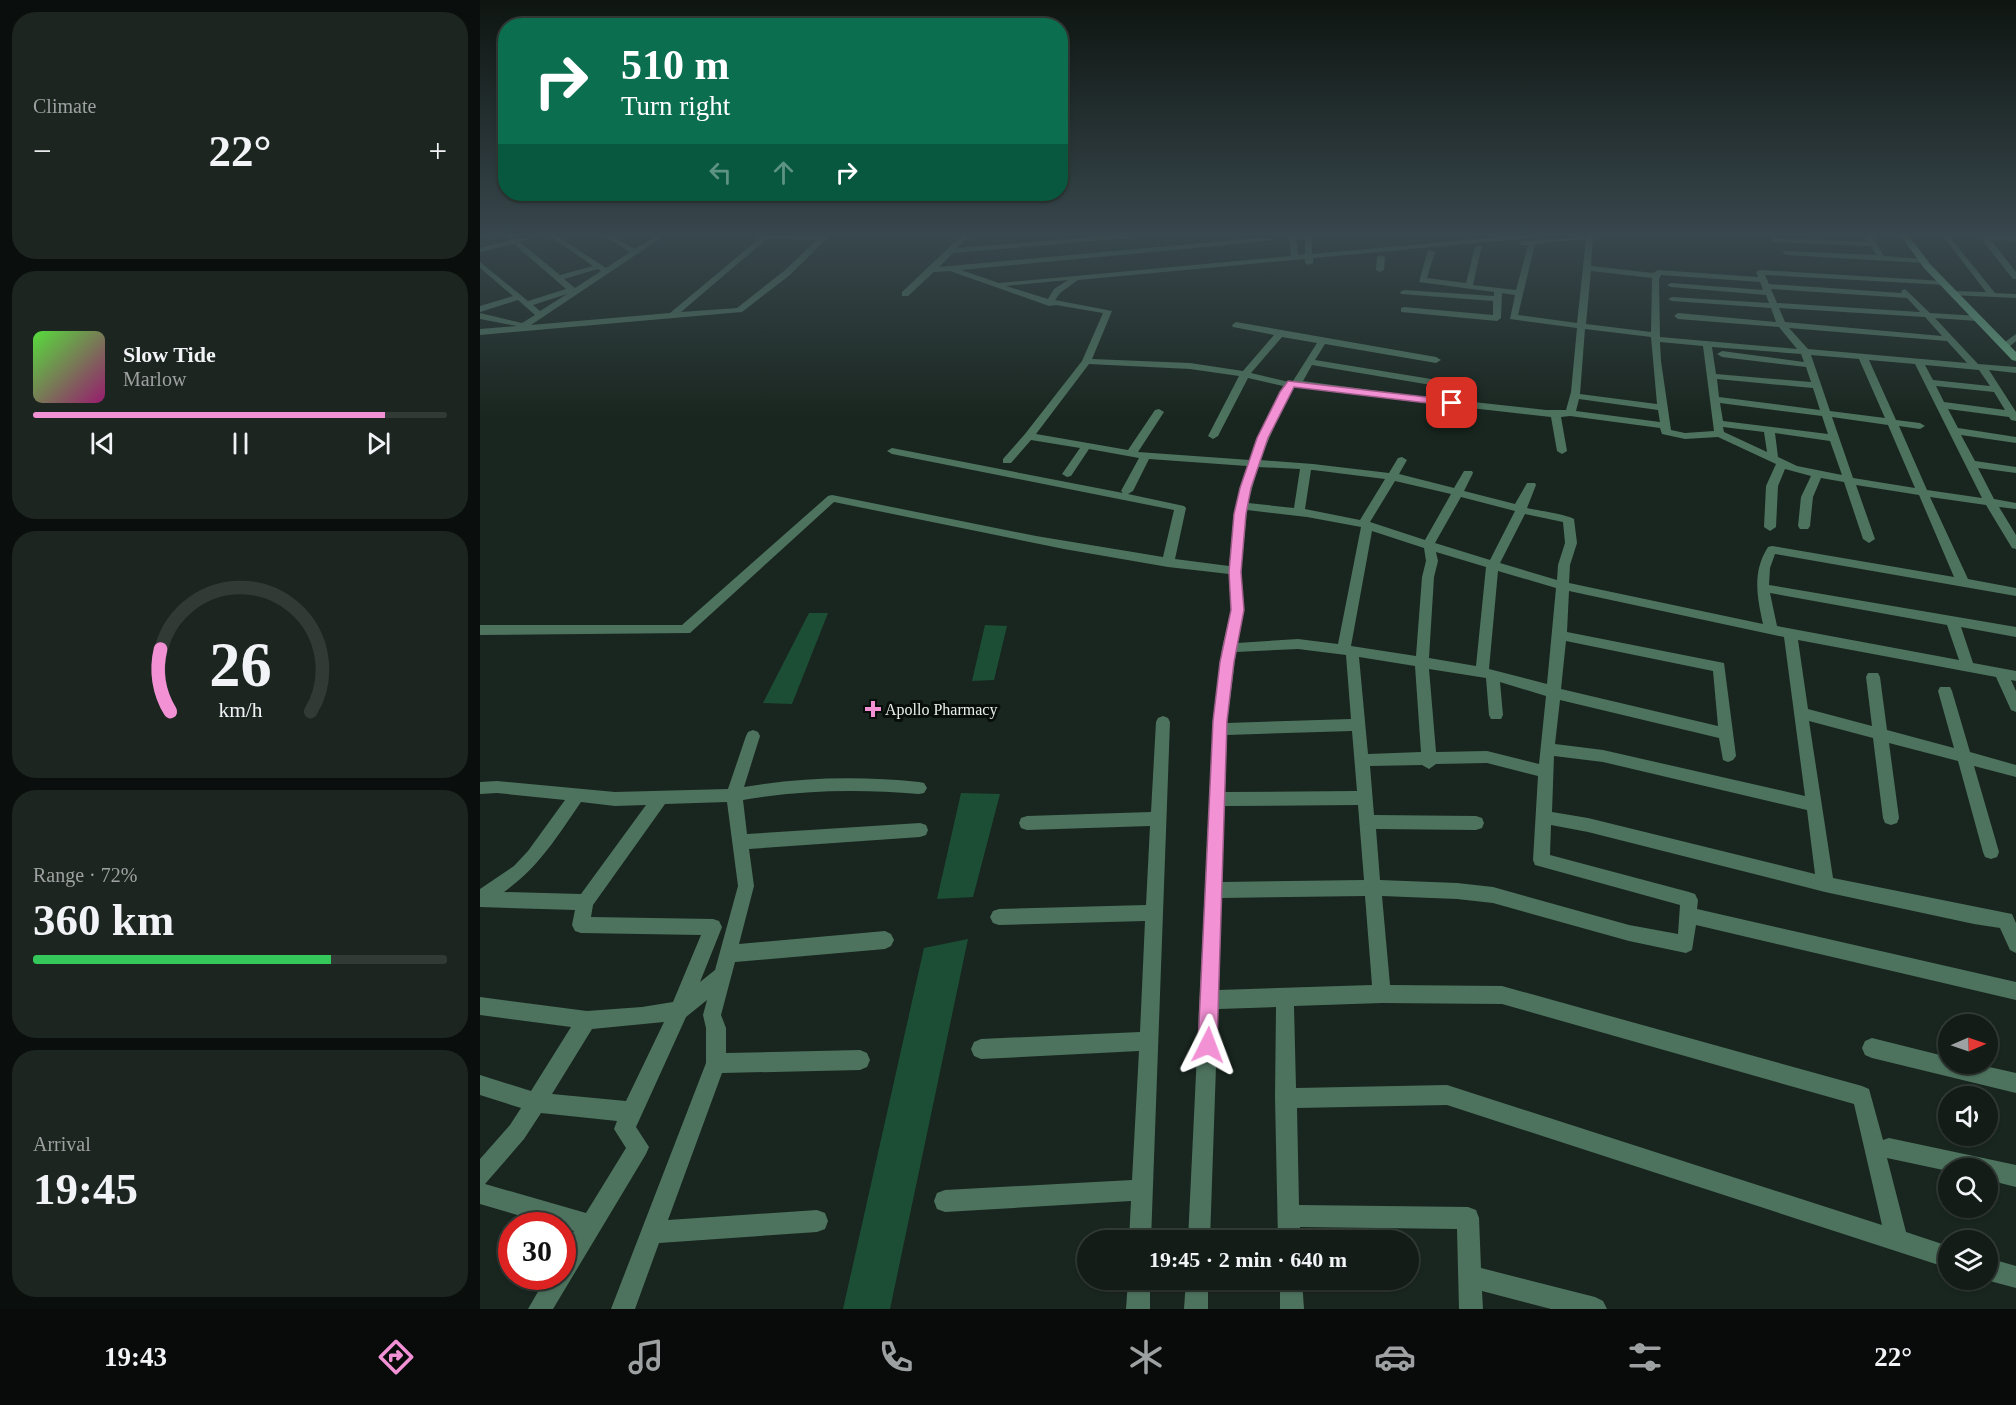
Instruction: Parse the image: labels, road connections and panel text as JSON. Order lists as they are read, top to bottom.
{
  "places": {
    "health": ["Apollo Pharmacy"]
  },
  "north": "right",
  "page": {
    "tile": [
      "Climate",
      ["Range · 72%", "360 km"],
      ["Arrival", "19:45"]
    ],
    "turn": ["510 m", "Turn right"],
    "heat": ["−", "22°", "+"],
    "song": ["Slow Tide", "Marlow"],
    "limit": "30",
    "trip": "19:45 · 2 min · 640 m",
    "tabs": ["19:43", "22°"],
    "gauge": ["26", "km/h"]
  }
}
